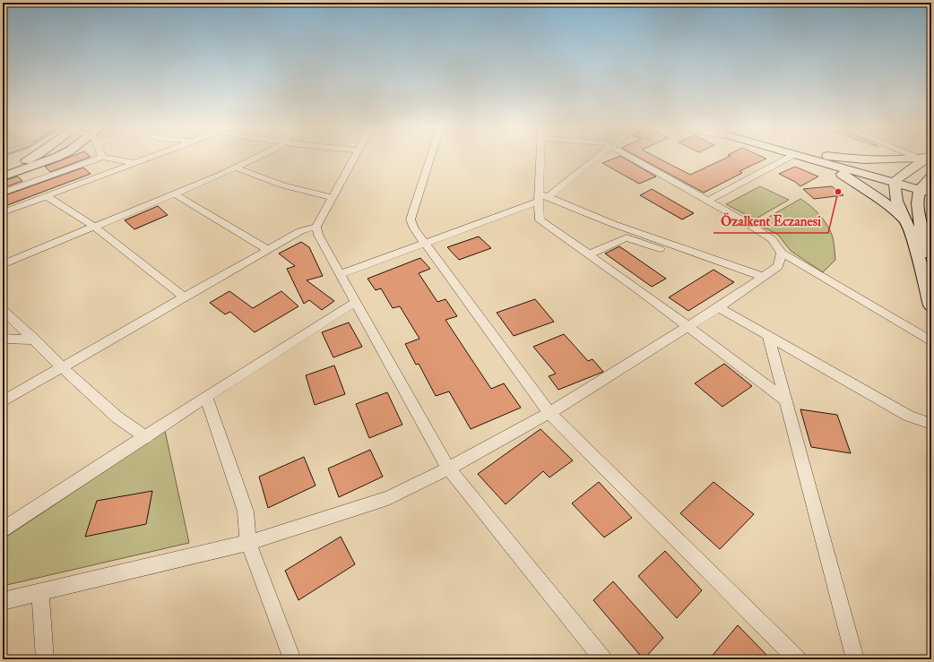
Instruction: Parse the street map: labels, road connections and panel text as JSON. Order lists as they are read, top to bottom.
{
  "places": ["Özalkent Eczanesi"]
}
